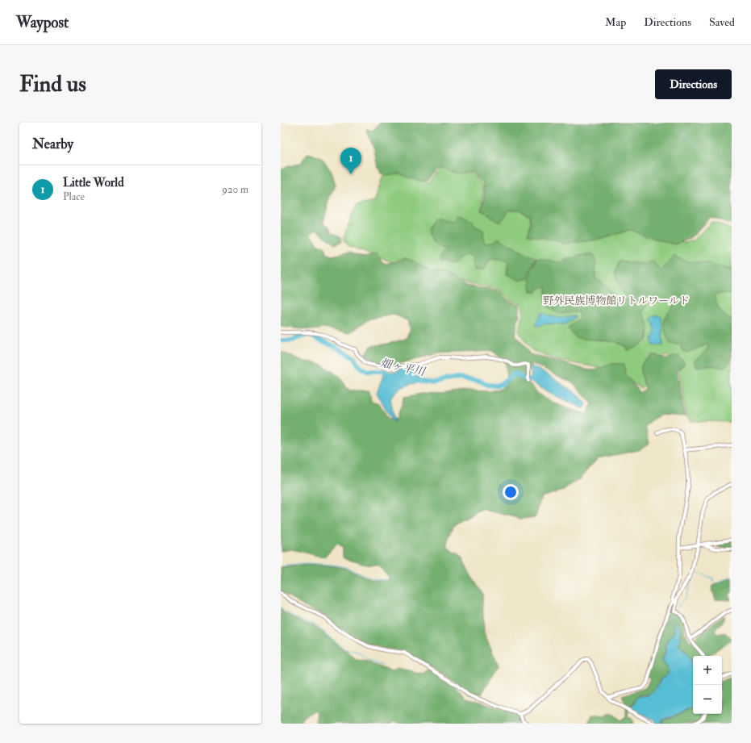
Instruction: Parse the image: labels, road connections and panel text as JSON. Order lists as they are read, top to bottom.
{
  "water": ["畑ヶ平川"],
  "parks": ["野外民族博物館リトルワールド"],
  "page": {
    "header": "Waypost",
    "nav": ["Map", "Directions", "Saved"],
    "buttons": "Directions",
    "title": "Find us",
    "heading": "Nearby",
    "pins": "1",
    "list": [
      {
        "mark": "1",
        "name": "Little World",
        "note": "Place",
        "value": "920 m"
      }
    ],
    "map_buttons": ["+", "−"]
  }
}
